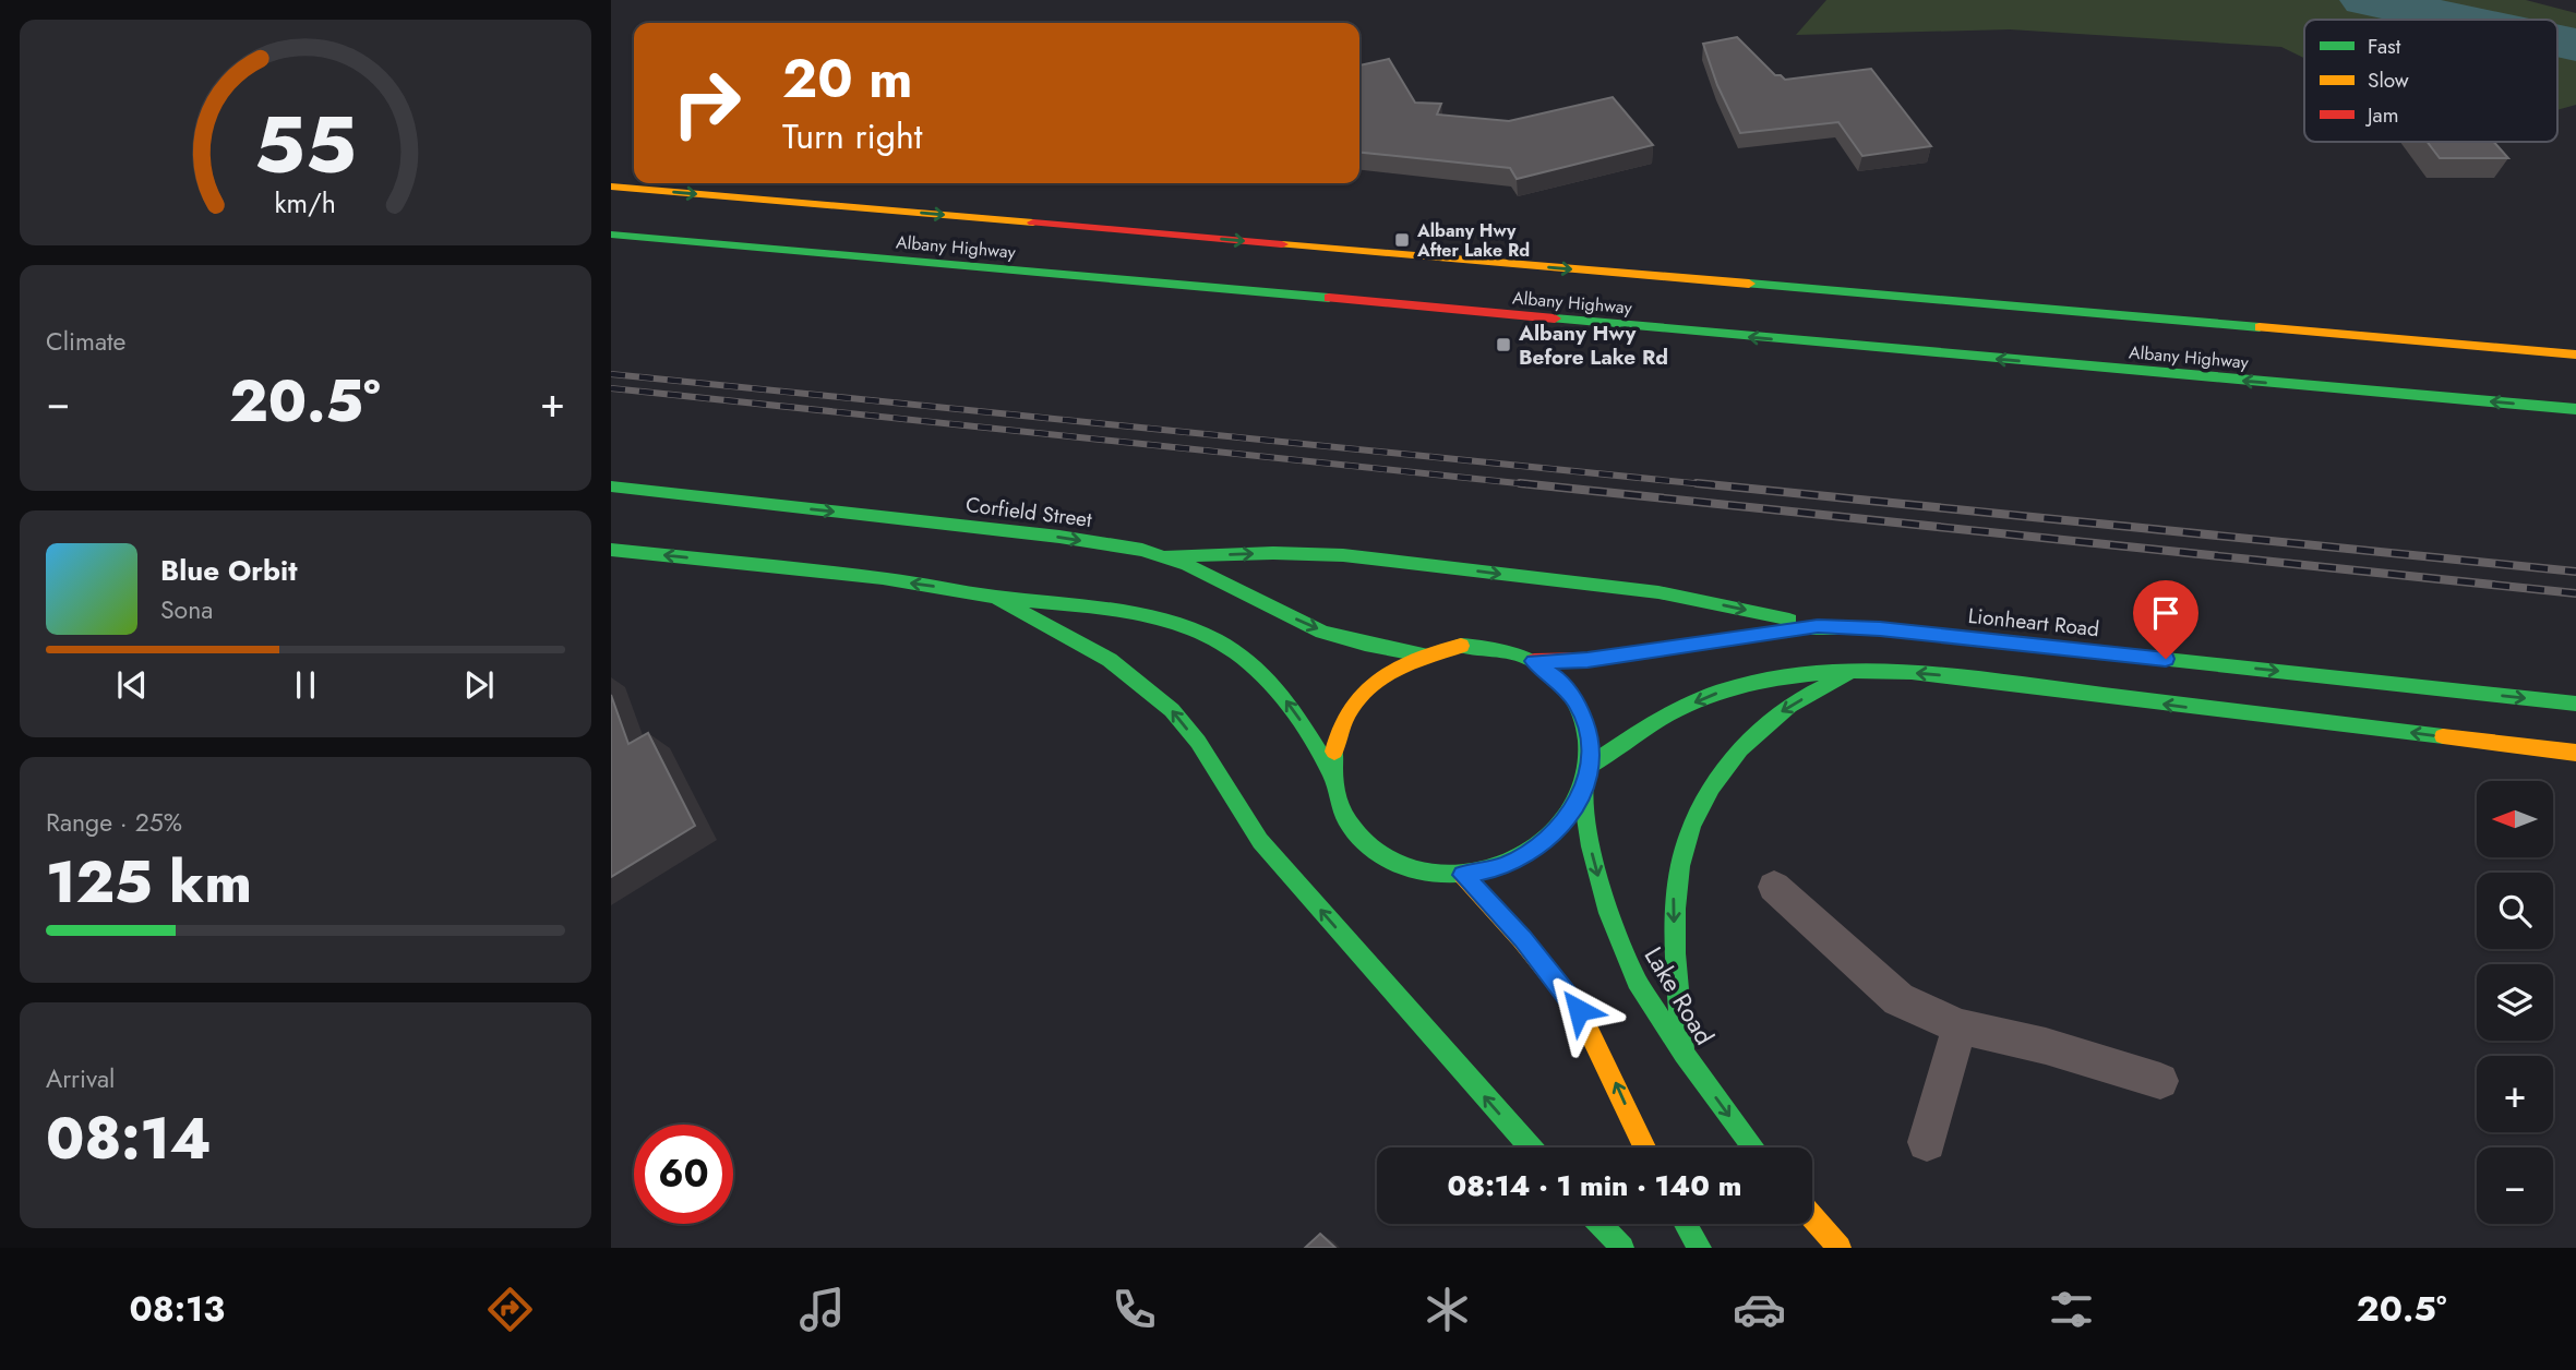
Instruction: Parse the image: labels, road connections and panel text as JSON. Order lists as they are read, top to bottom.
{
  "streets": {
    "main road": [
      "Albany Highway",
      "Corfield Street",
      "Lionheart Road",
      "Lake Road"
    ]
  },
  "crossings": [
    ["Corfield Street", "Lionheart Road"],
    ["Corfield Street", "Lake Road"],
    ["Lionheart Road", "Lake Road"]
  ],
  "places": {
    "transit": ["Albany Hwy After Lake Rd", "Albany Hwy Before Lake Rd"]
  },
  "legend": ["Fast", "Slow", "Jam"],
  "north": "left",
  "page": {
    "turn": ["20 m", "Turn right"],
    "tile": [
      "Climate",
      ["Range · 25%", "125 km"],
      ["Arrival", "08:14"]
    ],
    "heat": ["−", "20.5°", "+"],
    "song": ["Blue Orbit", "Sona"],
    "map_buttons": ["+", "−"],
    "limit": "60",
    "trip": "08:14 · 1 min · 140 m",
    "tabs": ["08:13", "20.5°"],
    "gauge": ["55", "km/h"]
  }
}
